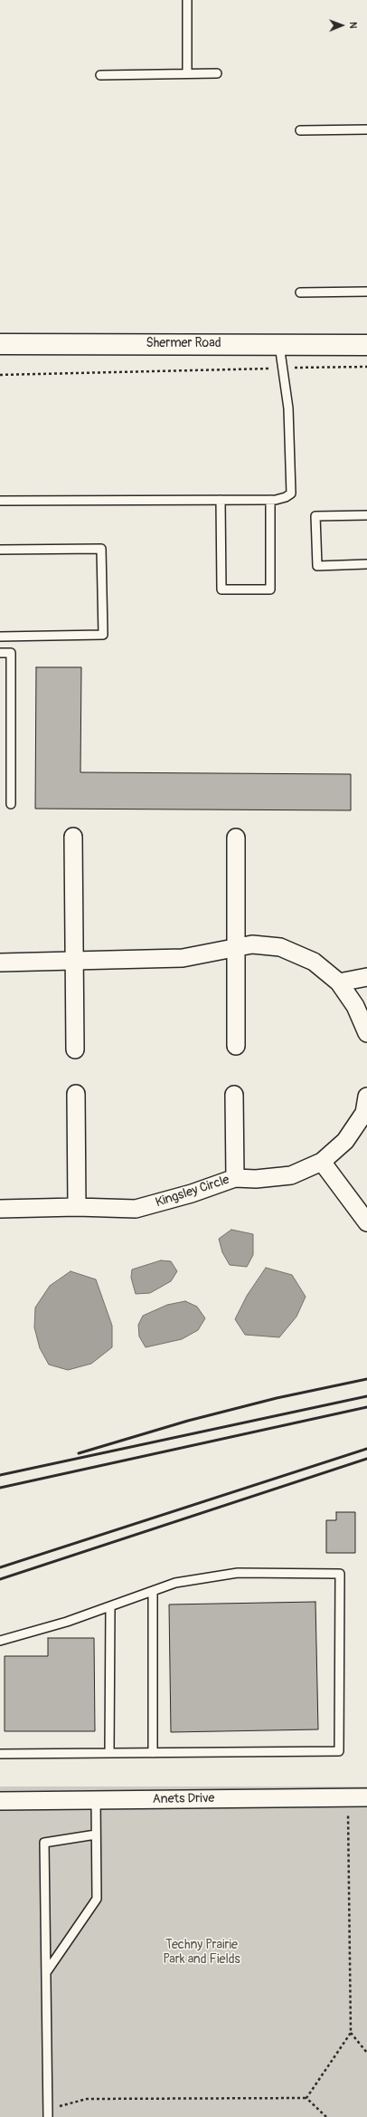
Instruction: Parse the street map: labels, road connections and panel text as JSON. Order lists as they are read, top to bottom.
{
  "streets": {
    "main road": ["Shermer Road"],
    "street": ["Kingsley Circle", "Anets Drive"]
  },
  "parks": ["Techny Prairie Park and Fields"],
  "north": "right"
}
